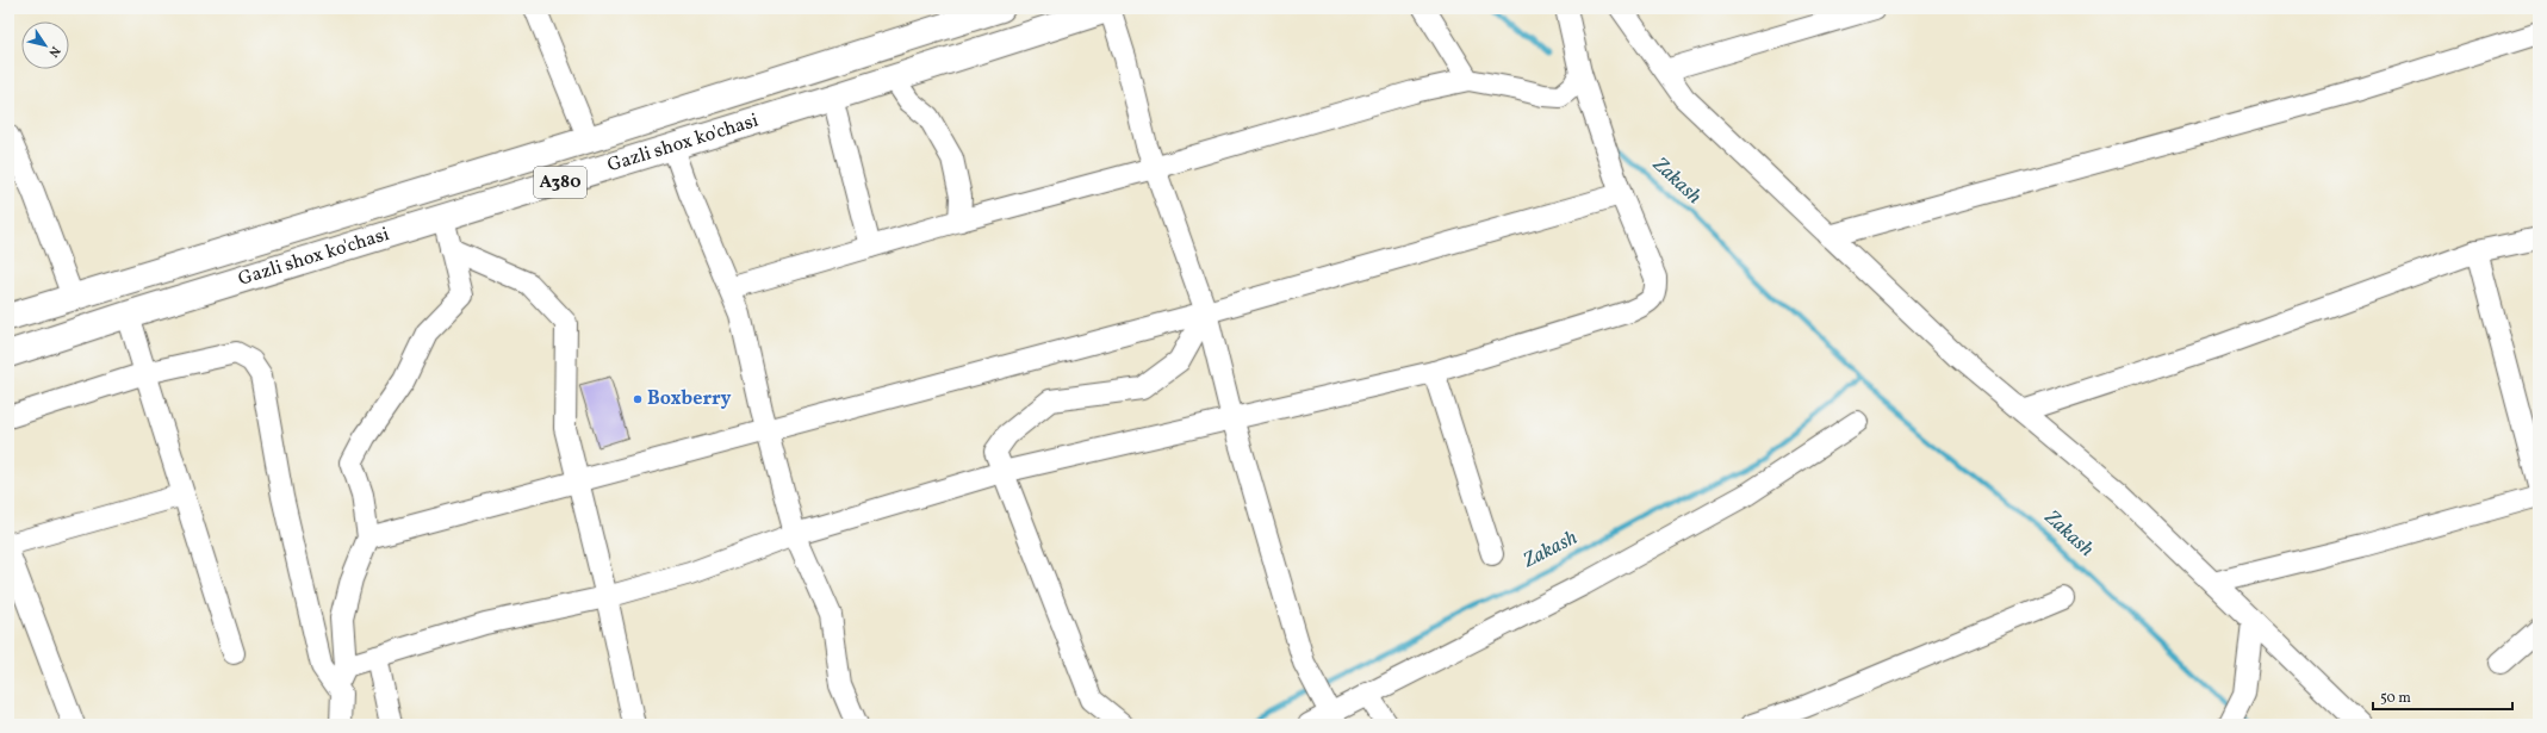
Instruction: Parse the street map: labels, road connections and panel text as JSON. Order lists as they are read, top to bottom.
{
  "streets": {
    "highway": ["Gazli shox ko'chasi", "A380"]
  },
  "water": ["Zakash"],
  "places": ["Boxberry"],
  "scale_bar": "50 m",
  "north": "bottom right"
}
